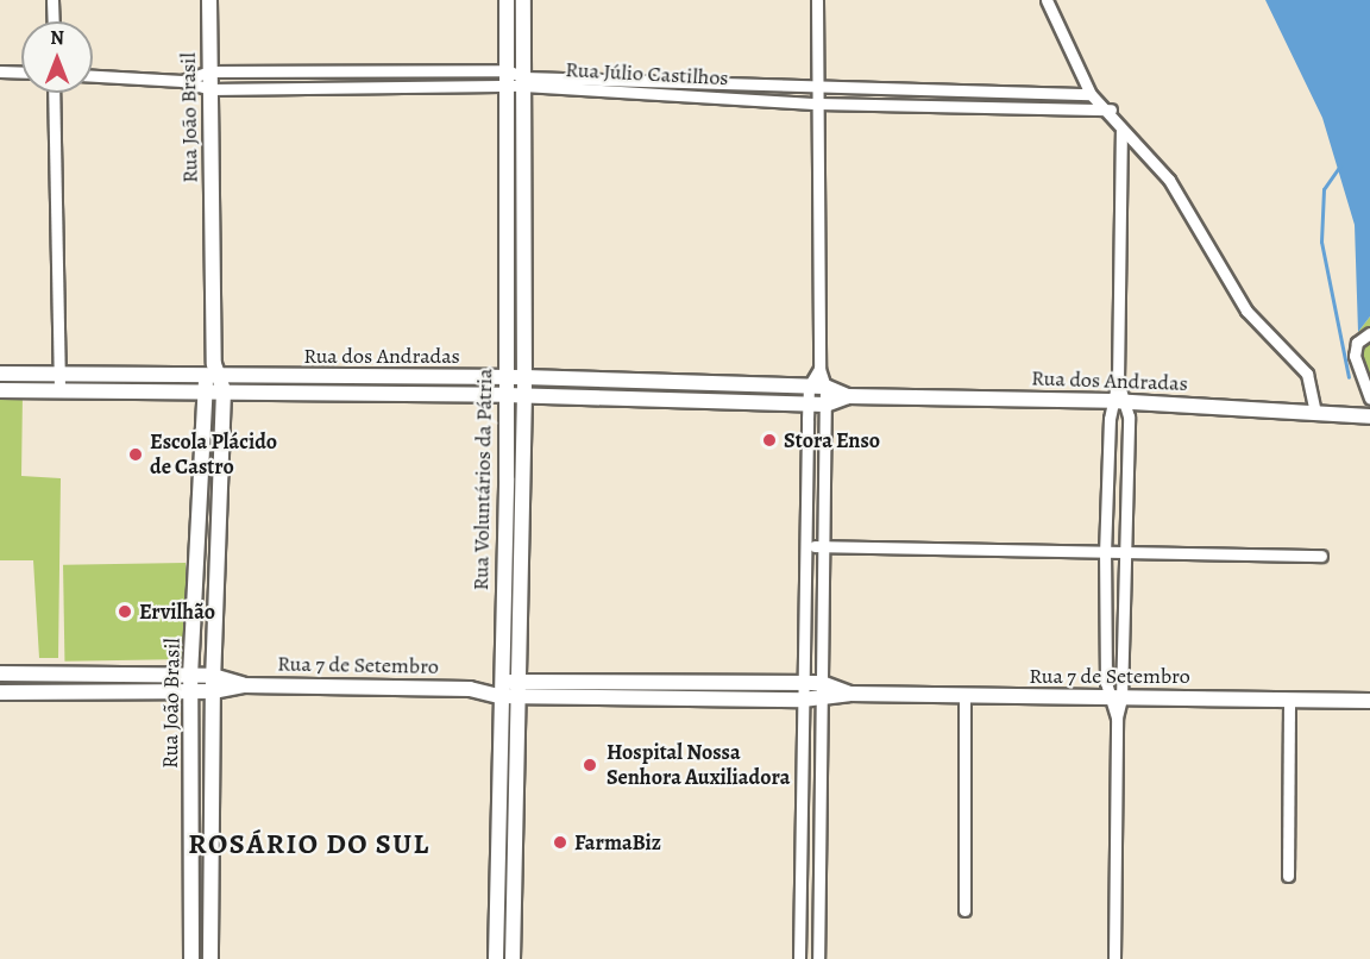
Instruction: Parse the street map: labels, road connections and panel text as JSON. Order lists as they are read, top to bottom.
{
  "streets": {
    "street": [
      "Rua Júlio Castilhos",
      "Rua João Brasil",
      "Rua dos Andradas",
      "Rua Voluntários da Pátria",
      "Rua 7 de Setembro"
    ]
  },
  "crossings": [
    ["Rua Júlio Castilhos", "Rua João Brasil"],
    ["Rua Júlio Castilhos", "Rua Voluntários da Pátria"],
    ["Rua João Brasil", "Rua dos Andradas"],
    ["Rua João Brasil", "Rua 7 de Setembro"],
    ["Rua dos Andradas", "Rua Voluntários da Pátria"],
    ["Rua Voluntários da Pátria", "Rua 7 de Setembro"]
  ],
  "districts": ["ROSÁRIO DO SUL"],
  "places": [
    "Stora Enso",
    "Escola Plácido de Castro",
    "Ervilhão",
    "Hospital Nossa Senhora Auxiliadora",
    "FarmaBiz"
  ],
  "north": "top"
}
